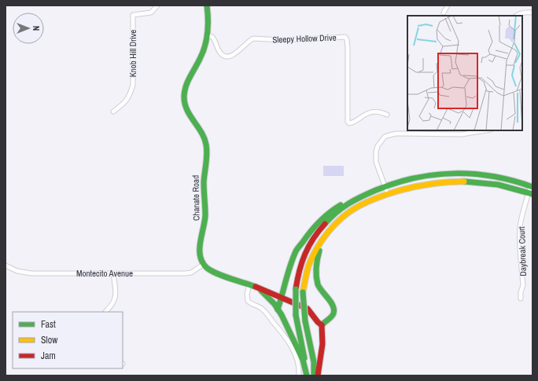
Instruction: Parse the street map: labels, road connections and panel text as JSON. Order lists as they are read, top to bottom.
{
  "streets": {
    "main road": ["Chanate Road"],
    "street": [
      "Sleepy Hollow Drive",
      "Knob Hill Drive",
      "Daybreak Court",
      "Montecito Avenue"
    ]
  },
  "crossings": [
    ["Sleepy Hollow Drive", "Chanate Road"],
    ["Chanate Road", "Montecito Avenue"]
  ],
  "legend": ["Fast", "Slow", "Jam"],
  "north": "right"
}
